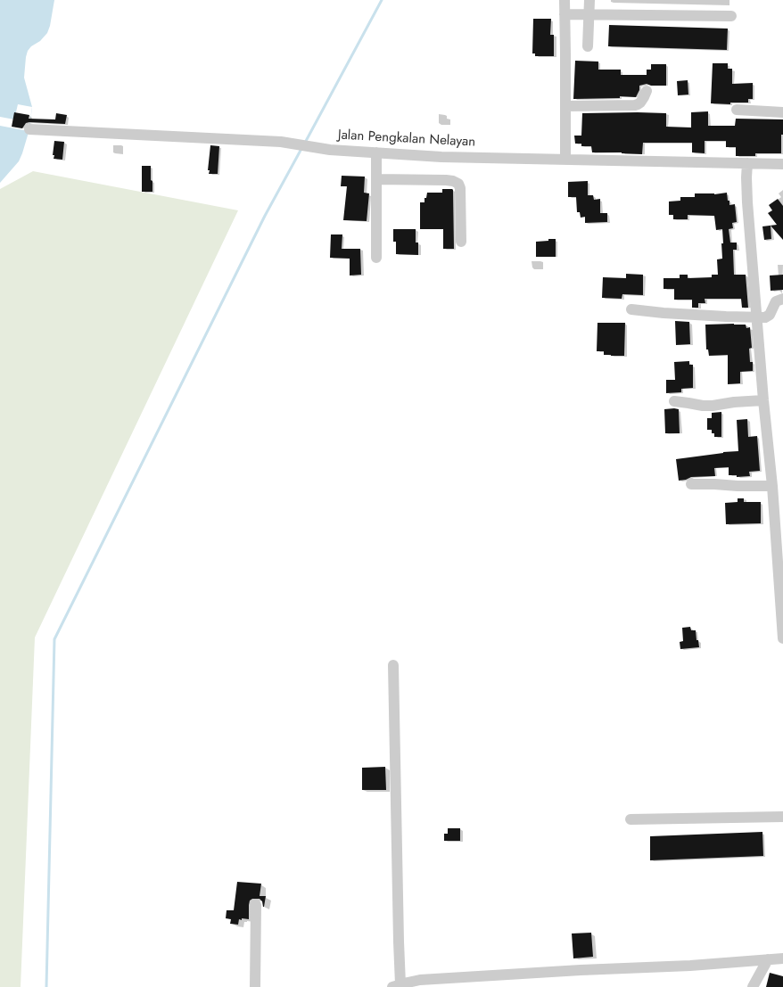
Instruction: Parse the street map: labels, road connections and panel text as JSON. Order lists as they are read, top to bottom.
{
  "streets": {
    "street": ["Jalan Pengkalan Nelayan"]
  }
}
